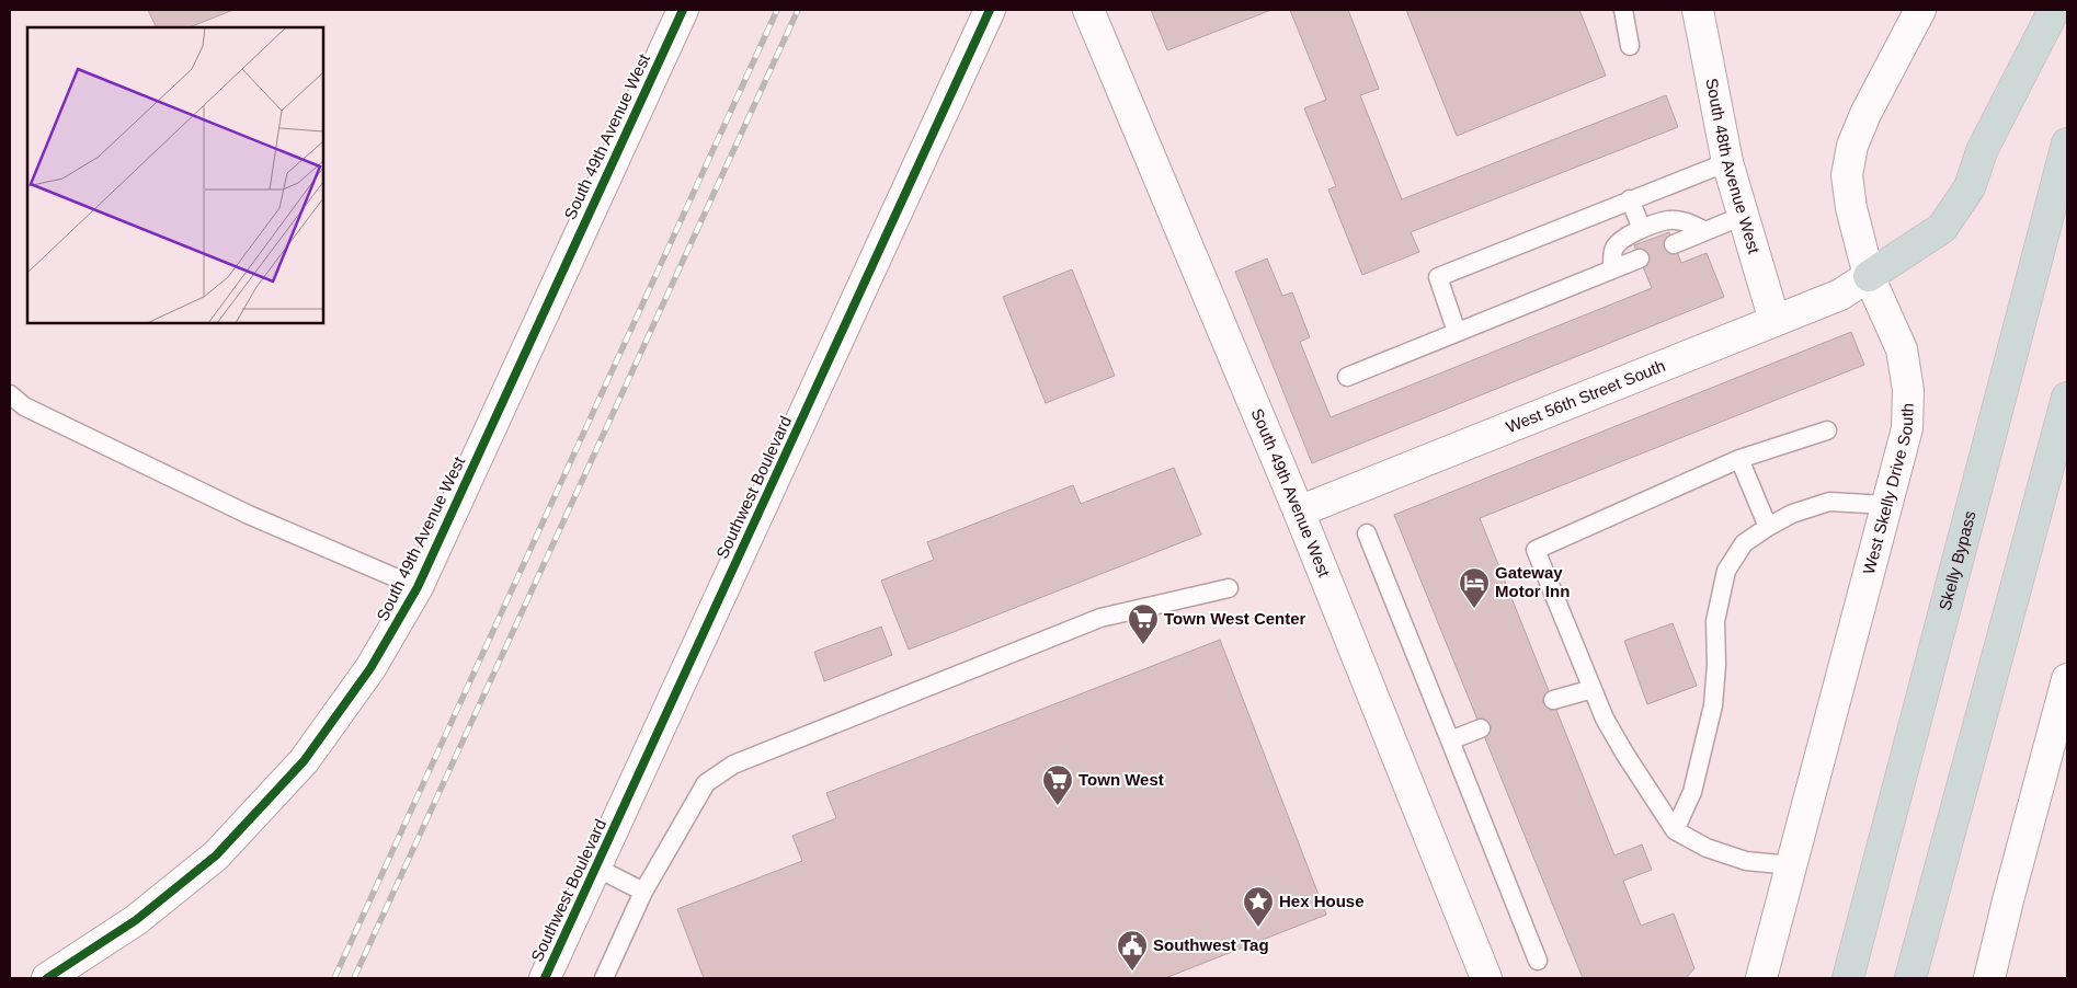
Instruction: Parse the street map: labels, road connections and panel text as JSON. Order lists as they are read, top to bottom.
{
  "streets": {
    "highway": ["Skelly Bypass"],
    "street": [
      "South 49th Avenue West",
      "South 48th Avenue West",
      "West 56th Street South",
      "Southwest Boulevard",
      "West Skelly Drive South"
    ]
  },
  "crossings": [
    ["South 49th Avenue West", "West 56th Street South"],
    ["South 48th Avenue West", "West 56th Street South"],
    ["West 56th Street South", "West Skelly Drive South"]
  ],
  "places": {
    "hotel": ["Gateway Motor Inn"],
    "supermarket": ["Town West Center", "Town West"],
    "place": ["Hex House"],
    "public building": ["Southwest Tag"]
  }
}
